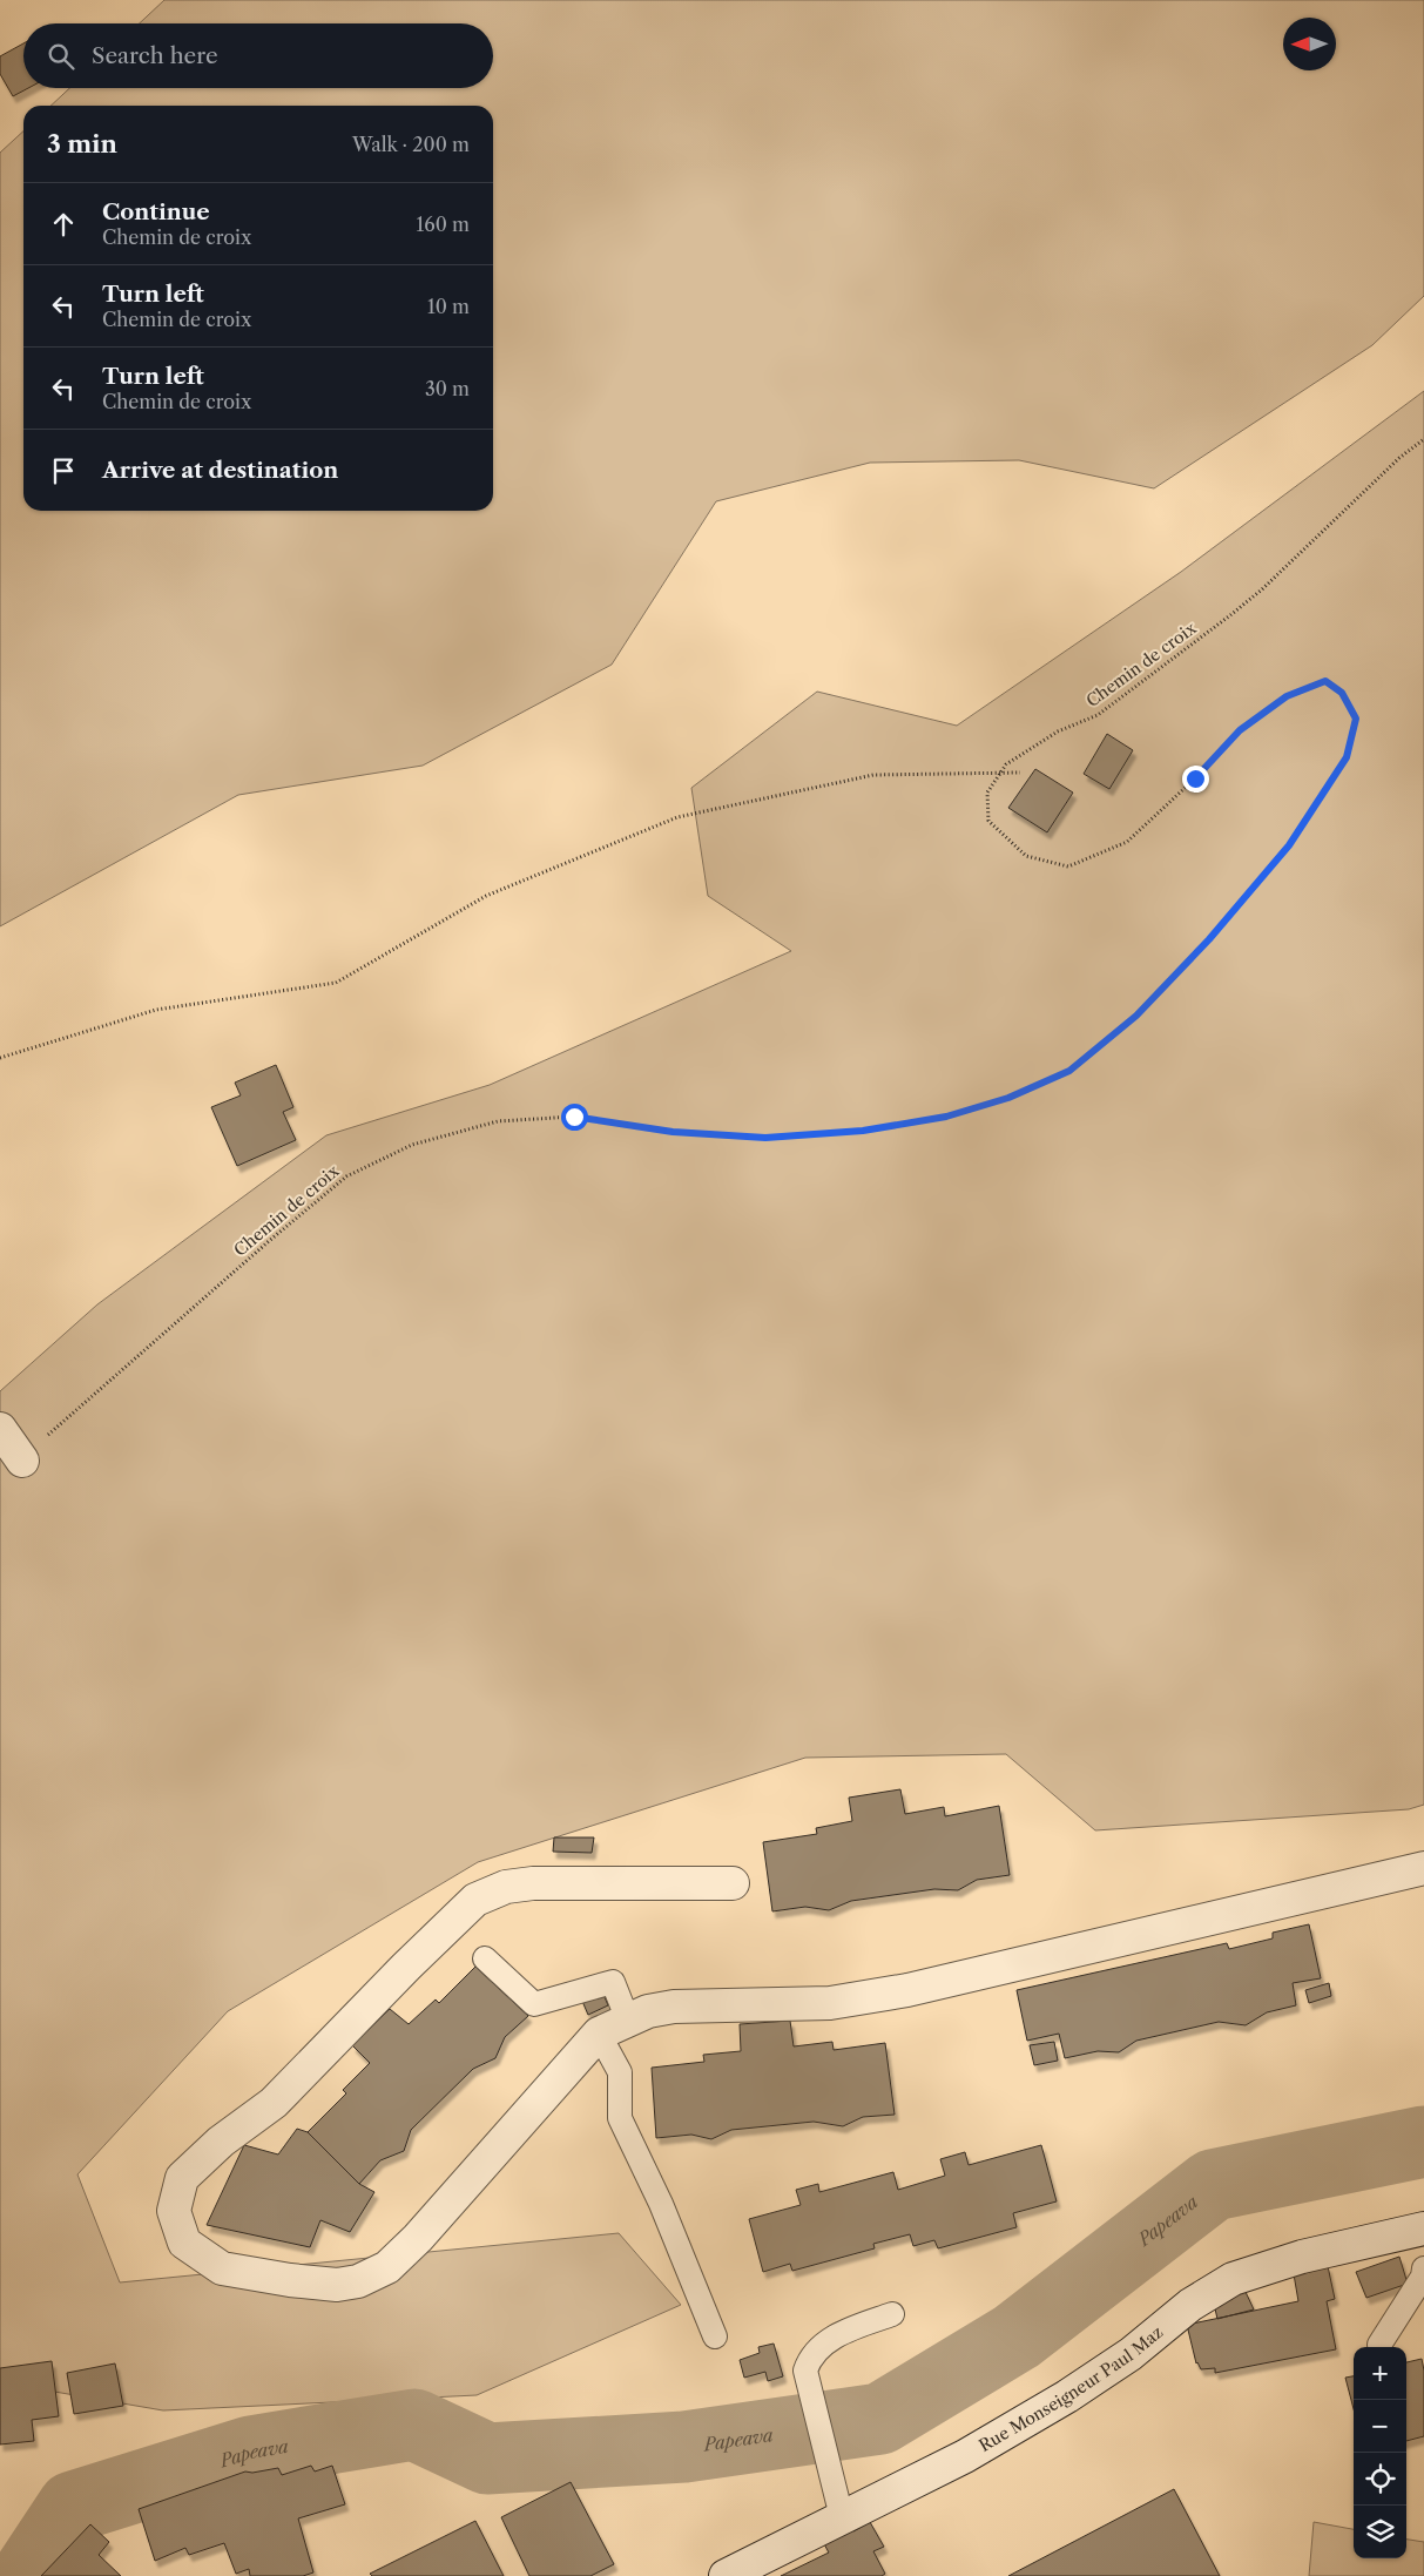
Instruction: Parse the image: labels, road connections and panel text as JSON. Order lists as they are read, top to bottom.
{
  "streets": {
    "street": ["Rue Monseigneur Paul Maz"],
    "path": ["Chemin de croix"]
  },
  "water": ["Papeava"],
  "north": "left",
  "page": {
    "search": "Search here",
    "heading": ["3 min", "Walk · 200 m"],
    "list": [
      ["Continue", "Chemin de croix", "160 m"],
      ["Turn left", "Chemin de croix", "10 m"],
      ["Turn left", "Chemin de croix", "30 m"],
      "Arrive at destination"
    ],
    "map_buttons": ["+", "−"]
  }
}
